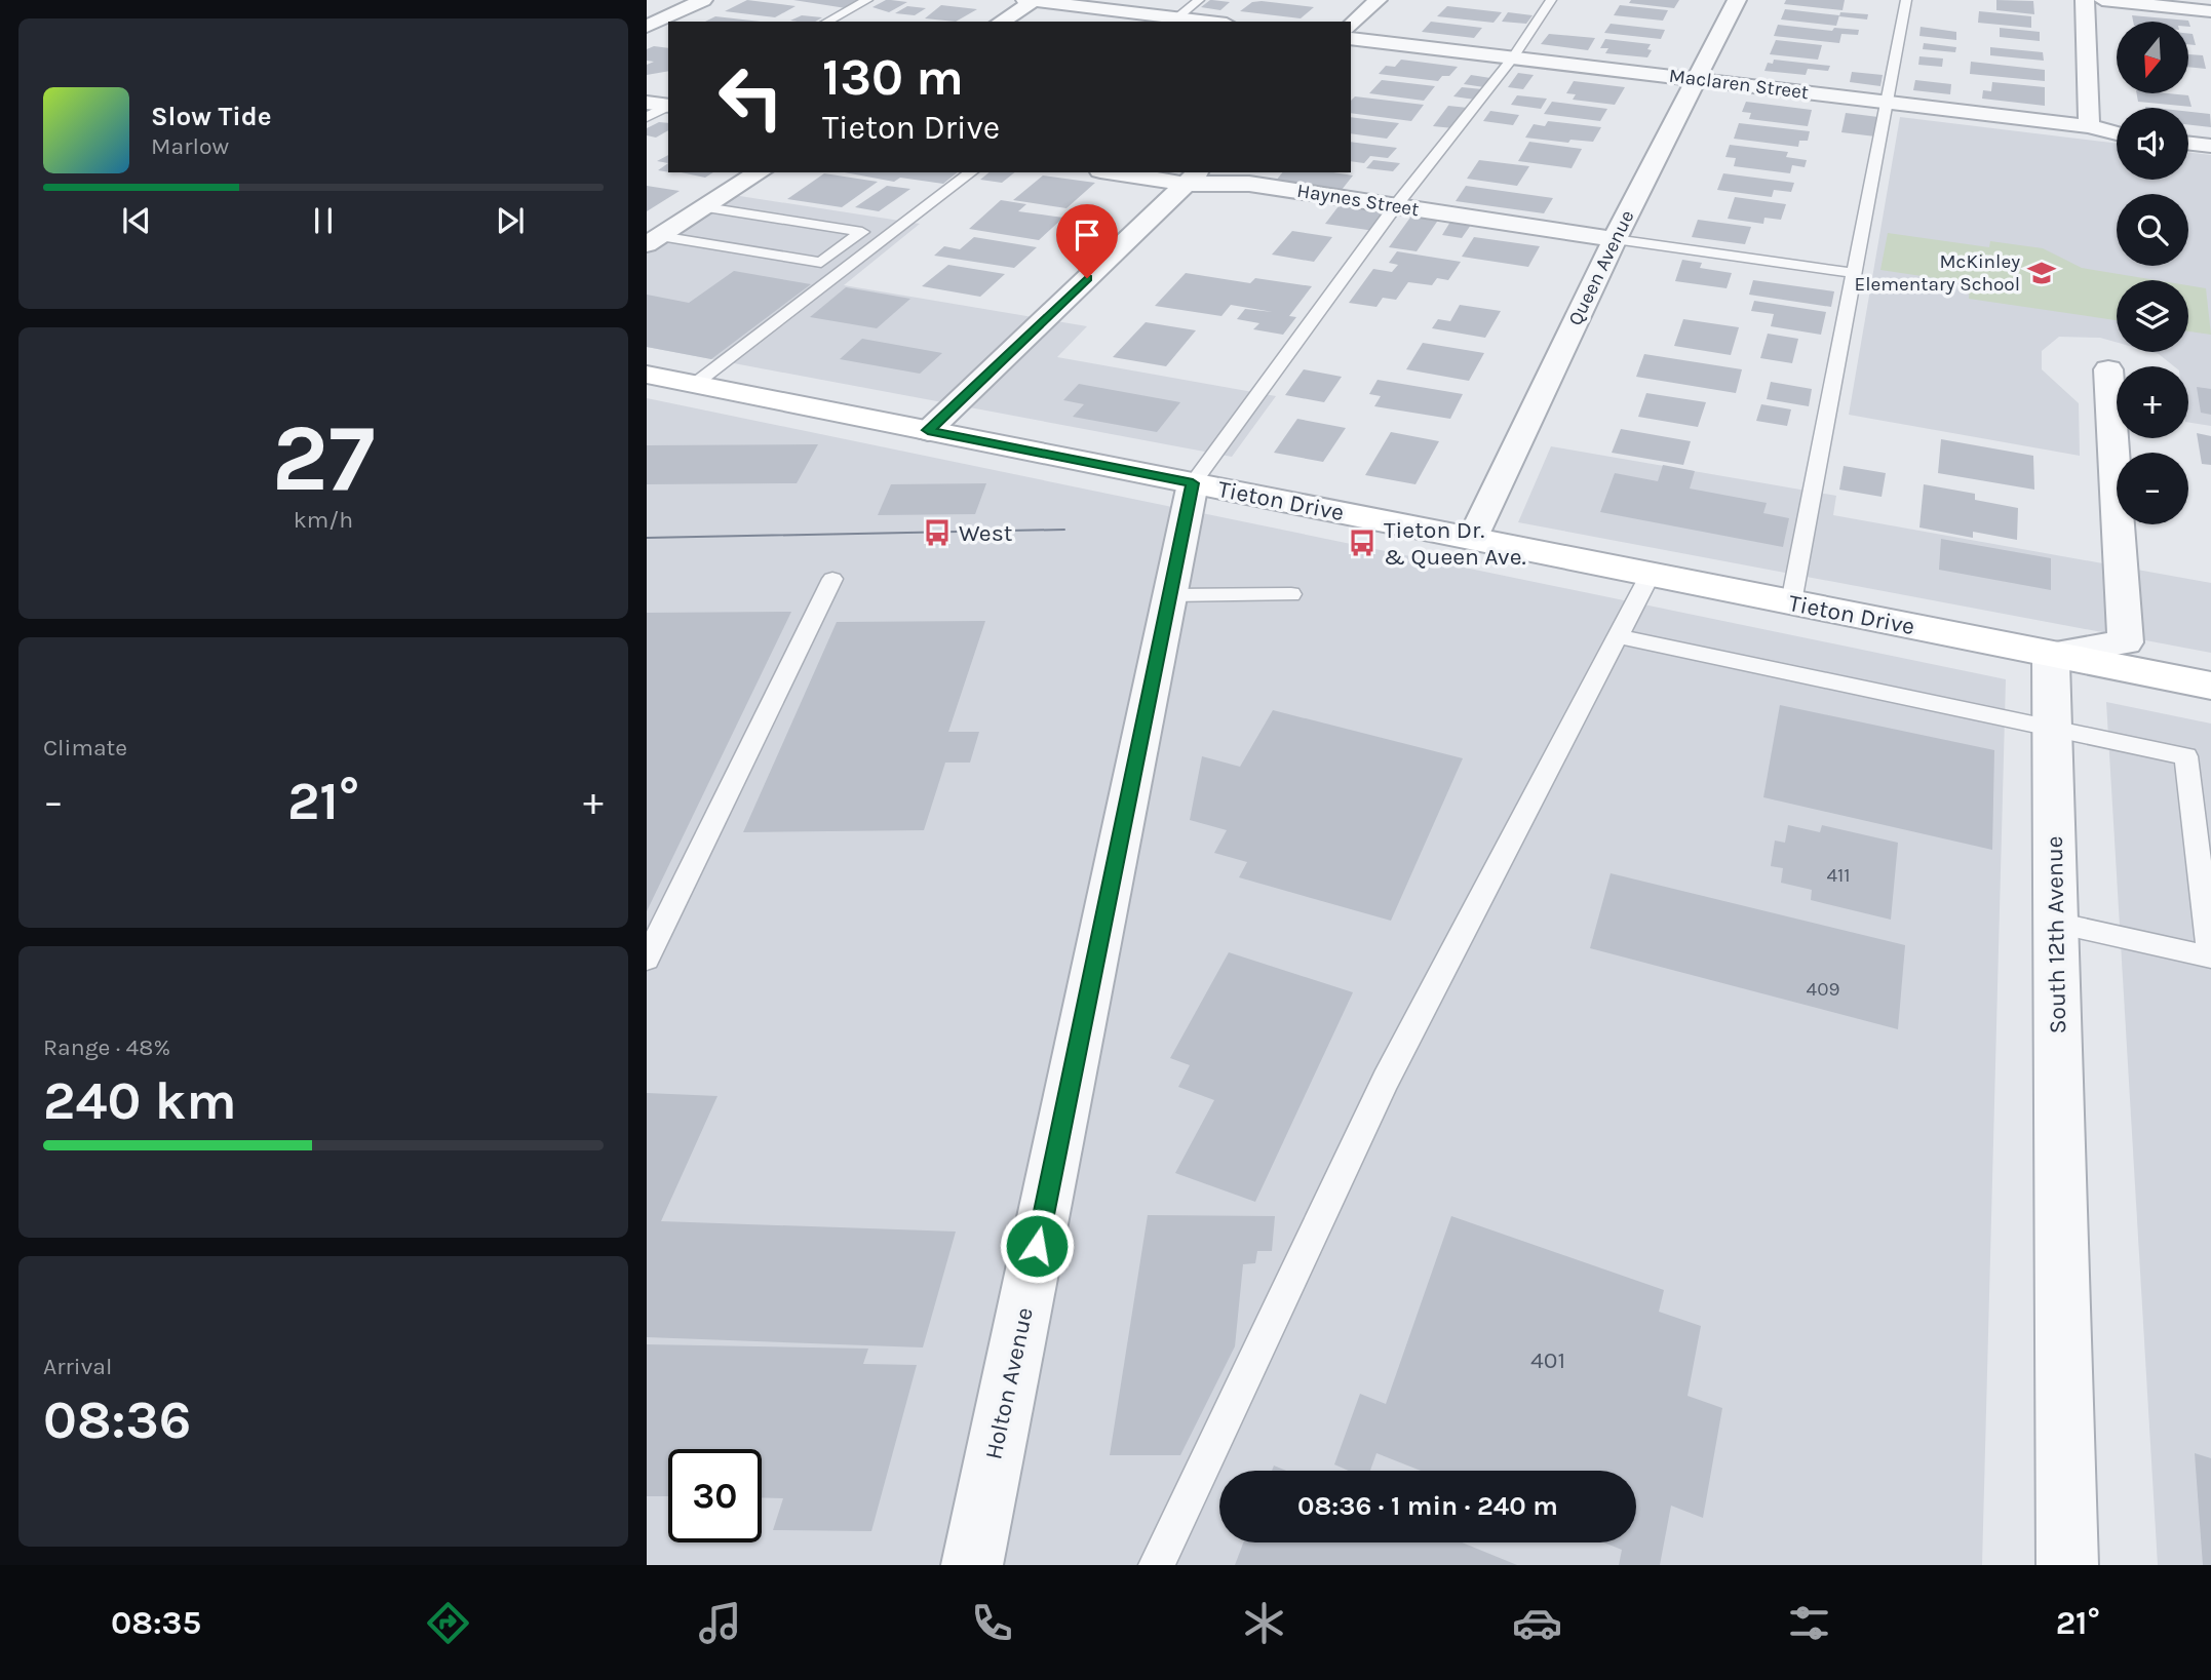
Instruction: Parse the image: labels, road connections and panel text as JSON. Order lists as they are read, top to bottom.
{
  "streets": {
    "main road": ["Tieton Drive"],
    "street": [
      "Maclaren Street",
      "Haynes Street",
      "Queen Avenue",
      "South 12th Avenue",
      "Holton Avenue"
    ]
  },
  "crossings": [
    ["Maclaren Street", "Queen Avenue"],
    ["Haynes Street", "Queen Avenue"],
    ["Queen Avenue", "Tieton Drive"],
    ["Tieton Drive", "South 12th Avenue"],
    ["Tieton Drive", "Holton Avenue"]
  ],
  "places": {
    "school or university": ["McKinley Elementary School"],
    "bus stop": ["West", "Tieton Dr. & Queen Ave."]
  },
  "house_numbers": ["411", "409", "401"],
  "north": "bottom",
  "page": {
    "map_buttons": ["+", "−"],
    "turn": ["130 m", "Tieton Drive"],
    "song": ["Slow Tide", "Marlow"],
    "tile": [
      ["27", "km/h"],
      "Climate",
      ["Range · 48%", "240 km"],
      ["Arrival", "08:36"]
    ],
    "heat": ["−", "21°", "+"],
    "limit": "30",
    "trip": "08:36 · 1 min · 240 m",
    "tabs": ["08:35", "21°"]
  }
}
